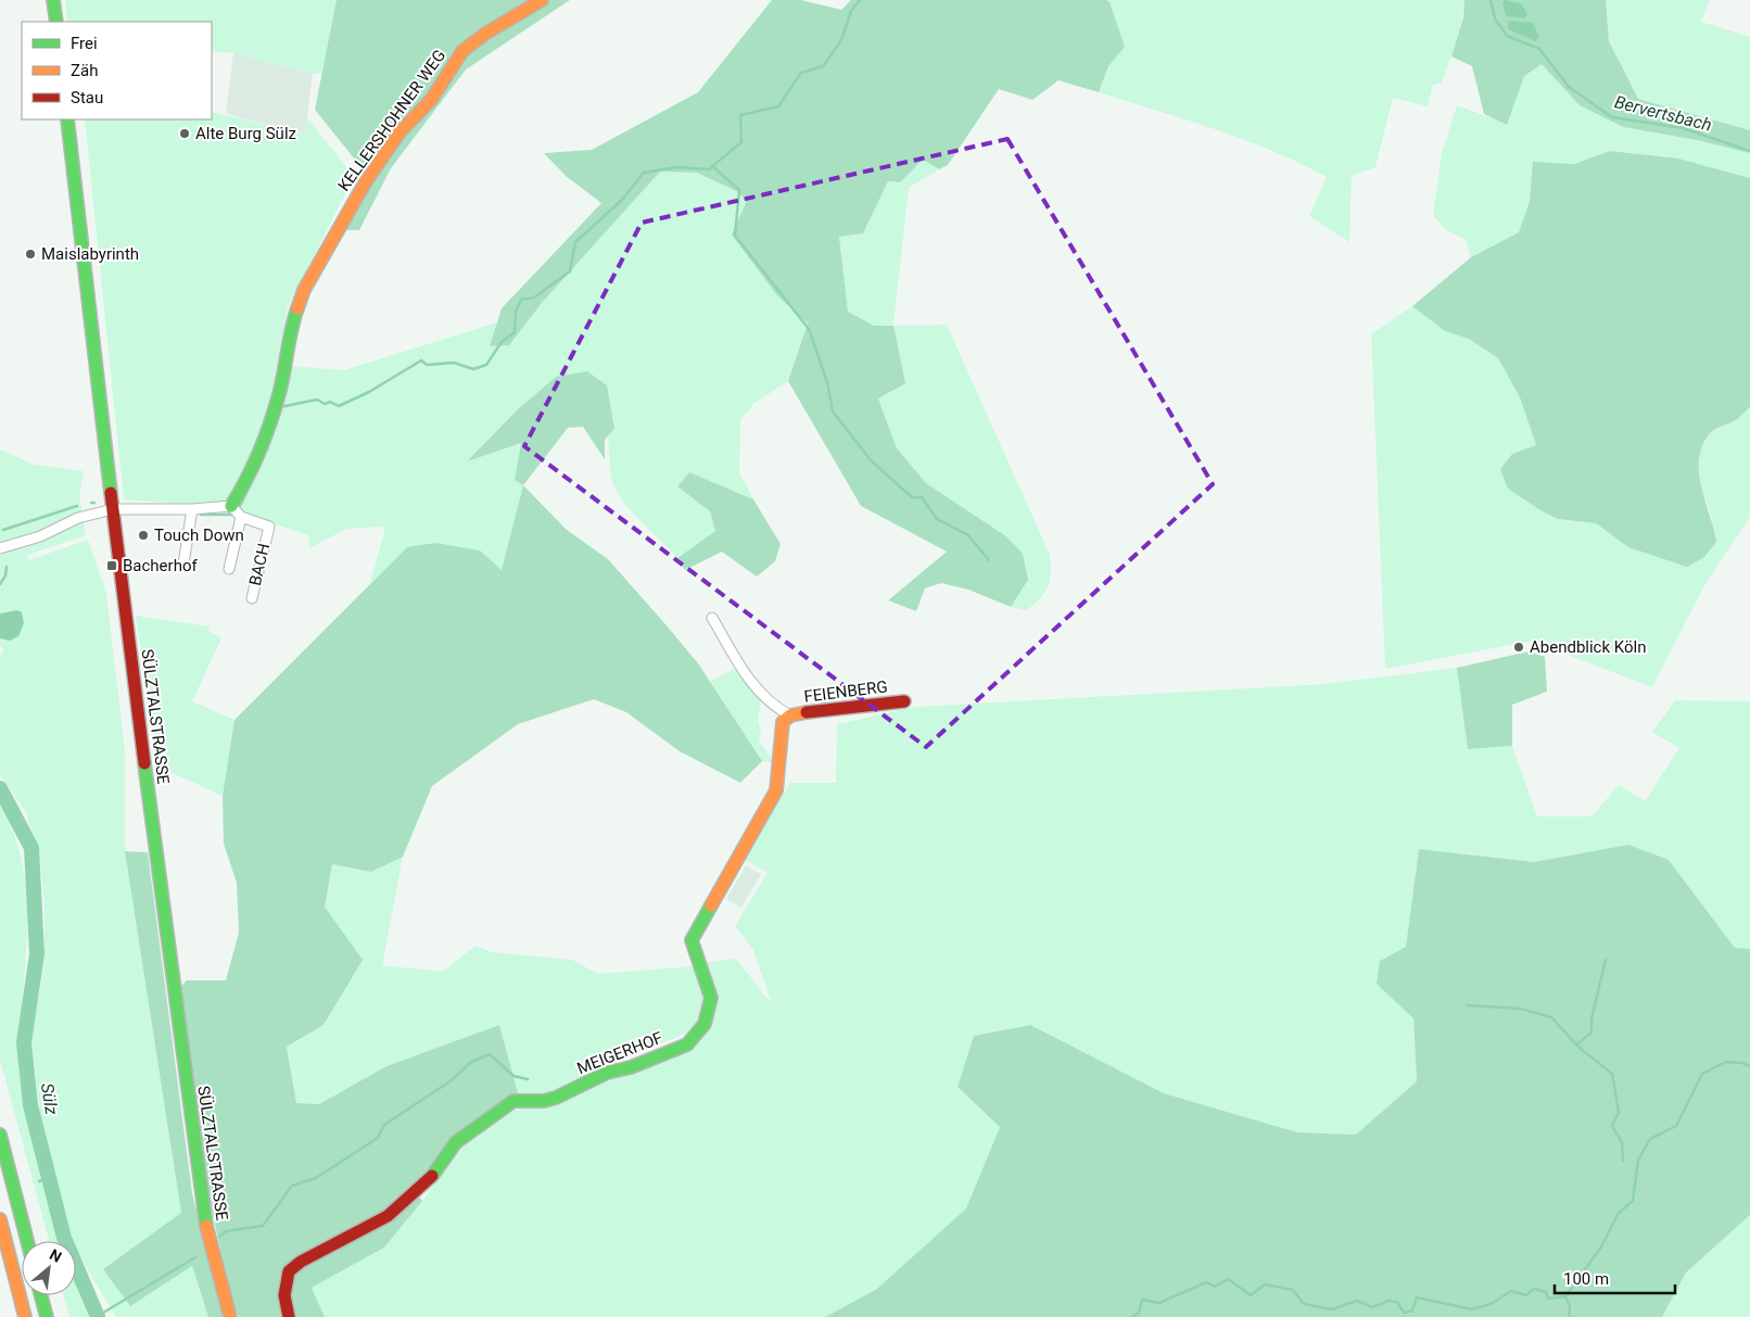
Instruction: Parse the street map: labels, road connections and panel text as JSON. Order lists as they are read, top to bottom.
{
  "streets": {
    "main road": [
      "KELLERSHOHNER WEG",
      "FEIENBERG",
      "SÜLZTALSTRASSE",
      "MEIGERHOF"
    ],
    "street": ["BACH"]
  },
  "crossings": [
    ["KELLERSHOHNER WEG", "BACH"],
    ["FEIENBERG", "MEIGERHOF"]
  ],
  "water": ["Bervertsbach", "Sülz"],
  "places": {
    "other": [
      "Alte Burg Sülz",
      "Maislabyrinth",
      "Touch Down",
      "Abendblick Köln"
    ],
    "transit": ["Bacherhof"]
  },
  "legend": ["Frei", "Zäh", "Stau"],
  "scale_bar": "100 m",
  "north": "top right"
}
